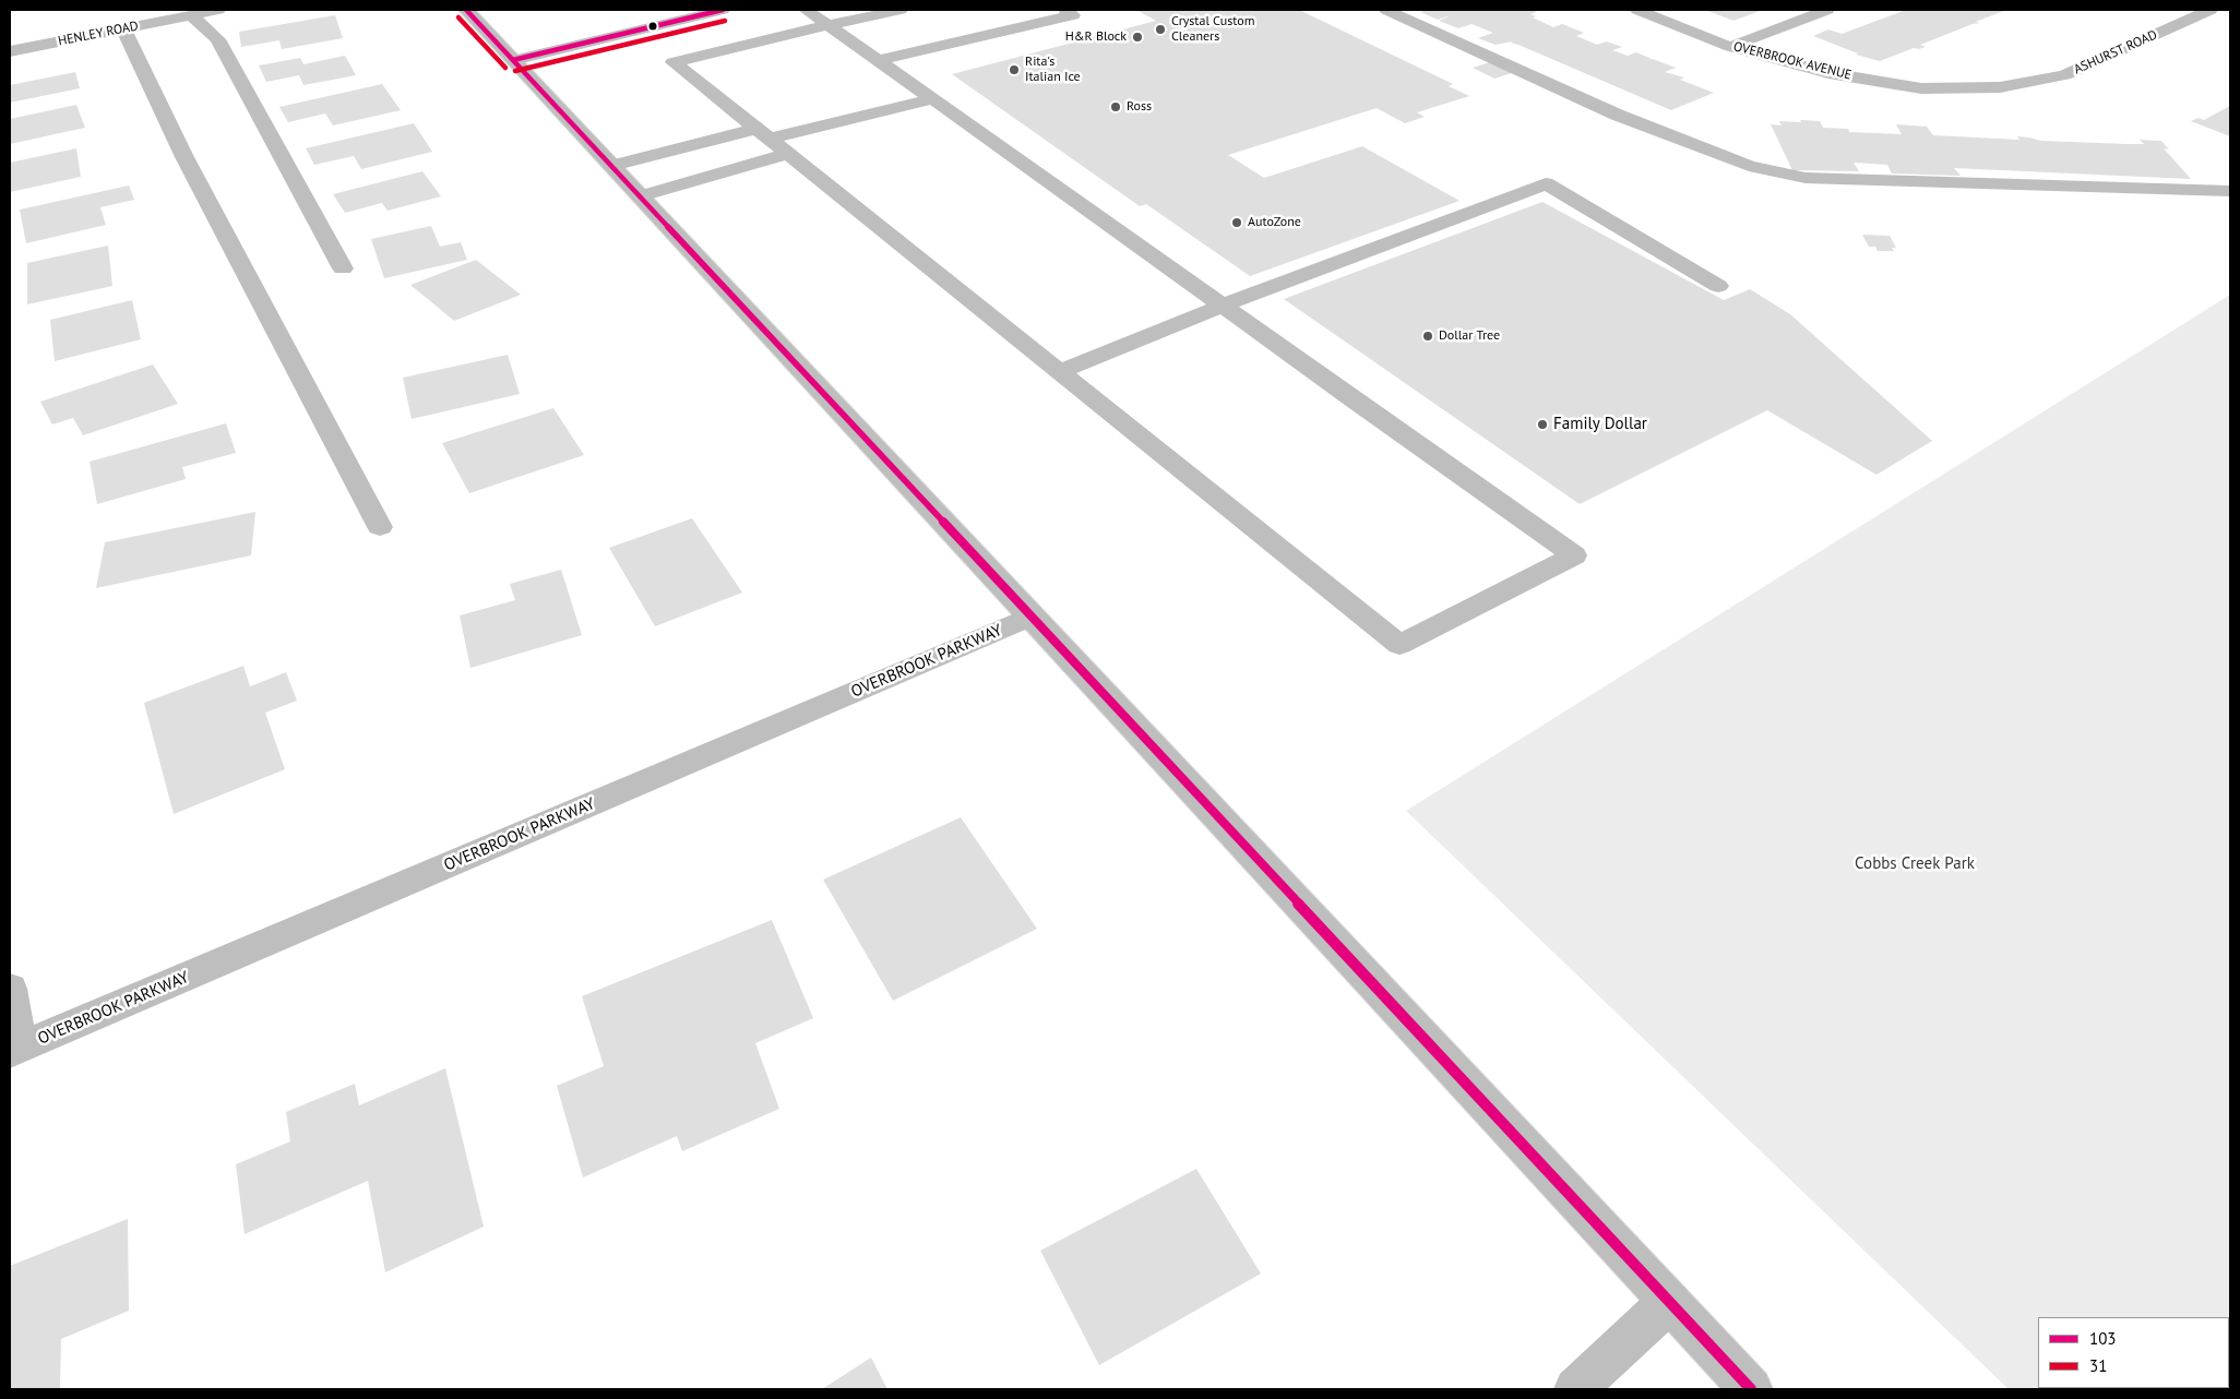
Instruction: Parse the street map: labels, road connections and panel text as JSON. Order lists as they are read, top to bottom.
{
  "streets": {
    "main road": [
      "HENLEY ROAD",
      "ASHURST ROAD",
      "OVERBROOK AVENUE",
      "OVERBROOK PARKWAY"
    ]
  },
  "crossings": [
    ["ASHURST ROAD", "OVERBROOK AVENUE"]
  ],
  "parks": ["Cobbs Creek Park"],
  "places": [
    "Crystal Custom Cleaners",
    "H&R Block",
    "Rita's Italian Ice",
    "Ross",
    "AutoZone",
    "Dollar Tree",
    "Family Dollar"
  ],
  "lines": ["transit line 103", "transit line 31"],
  "legend": ["103", "31"]
}
